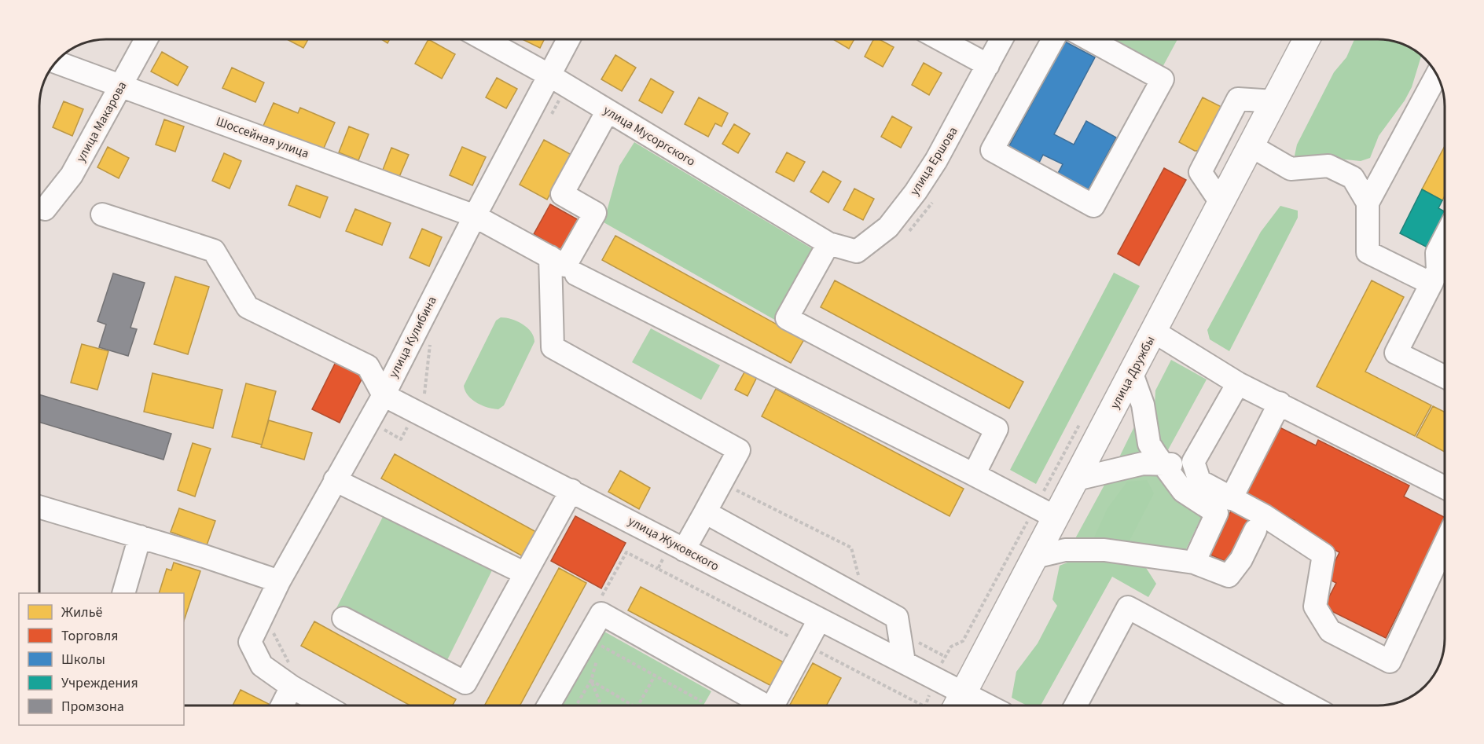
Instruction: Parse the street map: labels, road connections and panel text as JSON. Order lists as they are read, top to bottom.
{
  "streets": {
    "main road": ["улица Дружбы"],
    "street": [
      "улица Макарова",
      "улица Мусоргского",
      "Шоссейная улица",
      "улица Ершова",
      "улица Кулибина",
      "улица Жуковского"
    ]
  },
  "crossings": [
    ["улица Макарова", "Шоссейная улица"],
    ["улица Мусоргского", "Шоссейная улица"],
    ["улица Мусоргского", "улица Ершова"],
    ["улица Мусоргского", "улица Кулибина"],
    ["Шоссейная улица", "улица Кулибина"],
    ["улица Кулибина", "улица Жуковского"],
    ["улица Дружбы", "улица Жуковского"]
  ],
  "legend": [
    "Жильё",
    "Торговля",
    "Школы",
    "Учреждения",
    "Промзона"
  ]
}
